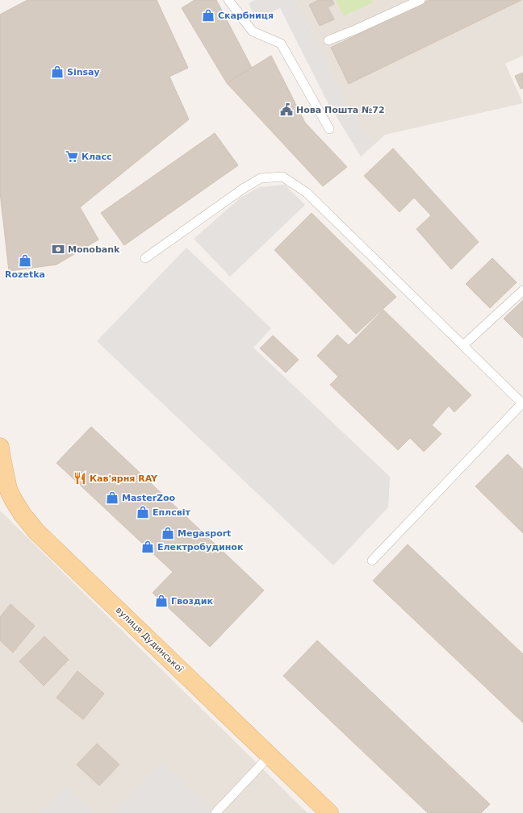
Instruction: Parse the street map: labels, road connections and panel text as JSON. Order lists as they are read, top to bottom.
{
  "streets": {
    "main road": ["вулиця Дудинської"]
  },
  "places": {
    "shop": [
      "Скарбниця",
      "Sinsay",
      "Rozetka",
      "MasterZoo",
      "Еплсвіт",
      "Megasport",
      "Електробудинок",
      "Гвоздик"
    ],
    "public building": ["Нова Пошта №72"],
    "supermarket": ["Класс"],
    "bank": ["Monobank"],
    "restaurant": ["Кав'ярня RAY"]
  }
}
